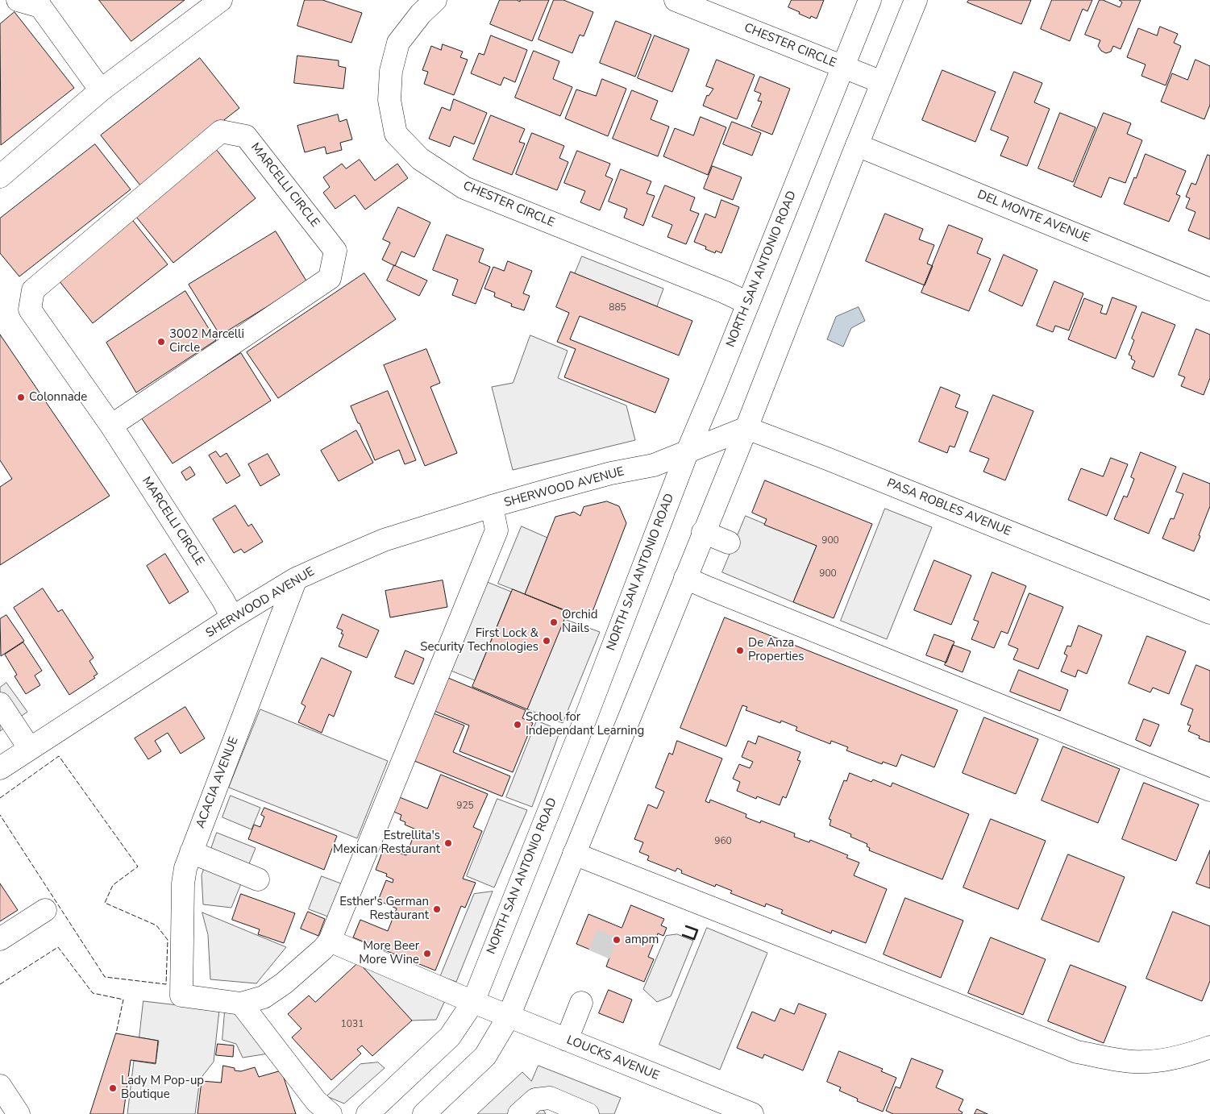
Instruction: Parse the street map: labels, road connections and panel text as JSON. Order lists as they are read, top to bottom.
{
  "streets": {
    "street": [
      "CHESTER CIRCLE",
      "MARCELLI CIRCLE",
      "DEL MONTE AVENUE",
      "NORTH SAN ANTONIO ROAD",
      "SHERWOOD AVENUE",
      "PASA ROBLES AVENUE",
      "ACACIA AVENUE",
      "LOUCKS AVENUE"
    ]
  },
  "crossings": [
    ["CHESTER CIRCLE", "NORTH SAN ANTONIO ROAD"],
    ["MARCELLI CIRCLE", "SHERWOOD AVENUE"],
    ["NORTH SAN ANTONIO ROAD", "SHERWOOD AVENUE"],
    ["NORTH SAN ANTONIO ROAD", "LOUCKS AVENUE"],
    ["SHERWOOD AVENUE", "ACACIA AVENUE"]
  ],
  "places": [
    "3002 Marcelli Circle",
    "Colonnade",
    "Orchid Nails",
    "First Lock & Security Technologies",
    "De Anza Properties",
    "School for Independant Learning",
    "Estrellita's Mexican Restaurant",
    "Esther's German Restaurant",
    "ampm",
    "More Beer More Wine",
    "Lady M Pop-up Boutique"
  ],
  "house_numbers": [
    "885",
    "900",
    "900",
    "925",
    "960",
    "1031"
  ]
}
